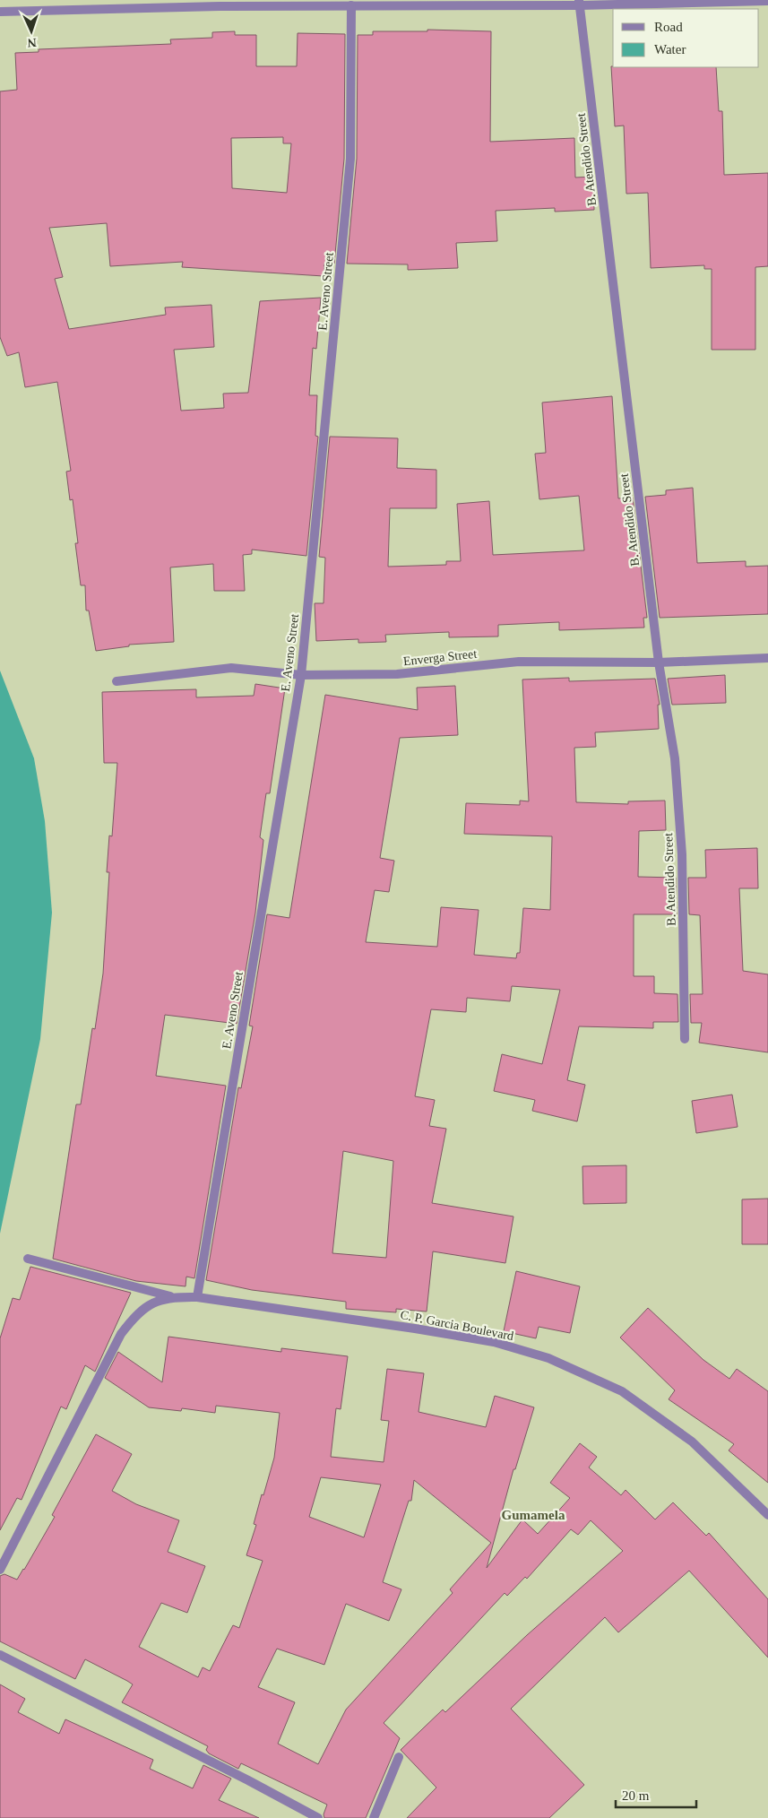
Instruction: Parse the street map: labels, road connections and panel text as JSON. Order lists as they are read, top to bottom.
{
  "streets": {
    "street": [
      "B. Atendido Street",
      "E. Aveno Street",
      "Enverga Street",
      "C. P. Garcia Boulevard"
    ]
  },
  "crossings": [
    ["B. Atendido Street", "Enverga Street"],
    ["E. Aveno Street", "Enverga Street"],
    ["E. Aveno Street", "C. P. Garcia Boulevard"]
  ],
  "districts": ["Gumamela"],
  "legend": ["Road", "Water"],
  "scale_bar": "20 m",
  "north": "bottom"
}
